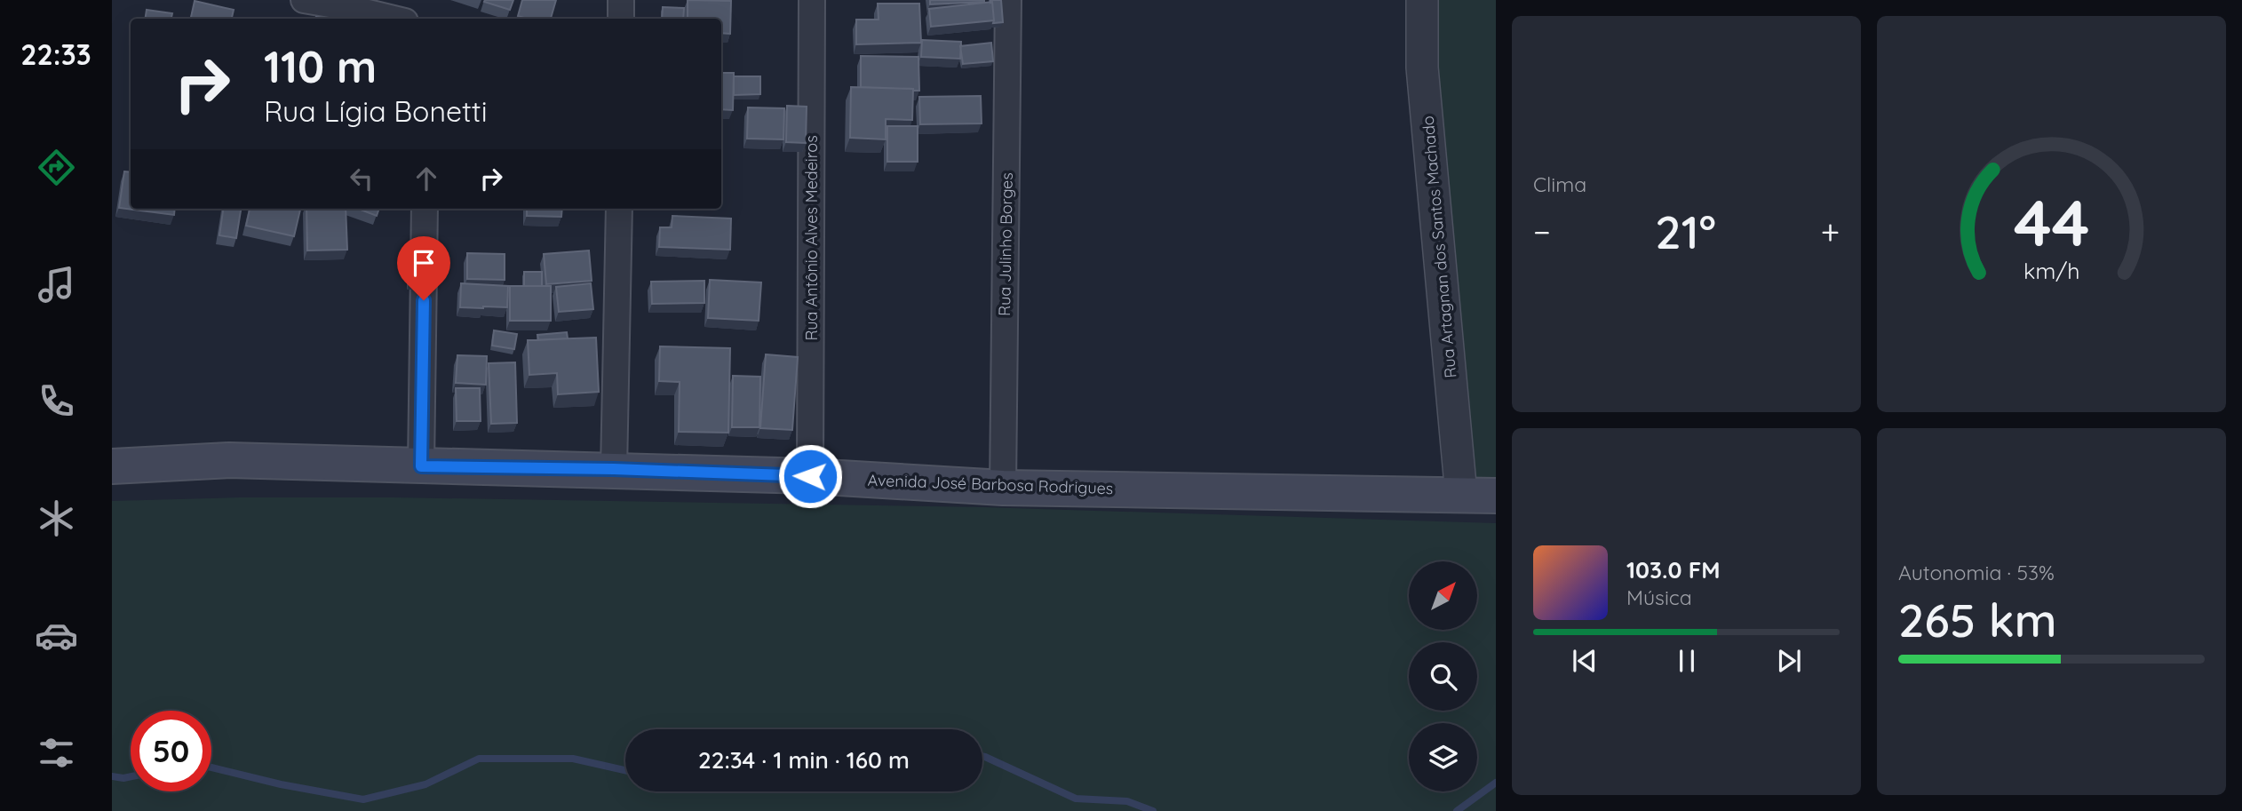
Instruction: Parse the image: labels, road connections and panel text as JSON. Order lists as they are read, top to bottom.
{
  "streets": {
    "main road": ["Avenida José Barbosa Rodrigues"],
    "street": ["Rua Antônio Alves Medeiros", "Rua Julinho Borges", "Rua Artagnan dos Santos Machado"]
  },
  "crossings": [
    ["Rua Antônio Alves Medeiros", "Avenida José Barbosa Rodrigues"],
    ["Rua Julinho Borges", "Avenida José Barbosa Rodrigues"],
    ["Rua Artagnan dos Santos Machado", "Avenida José Barbosa Rodrigues"]
  ],
  "north": "top right",
  "page": {
    "tabs": "22:33",
    "tile": [
      "Clima",
      ["Autonomia · 53%", "265 km"]
    ],
    "turn": ["110 m", "Rua Lígia Bonetti"],
    "heat": ["−", "21°", "+"],
    "song": ["103.0 FM", "Música"],
    "limit": "50",
    "trip": "22:34 · 1 min · 160 m",
    "gauge": ["44", "km/h"]
  }
}
